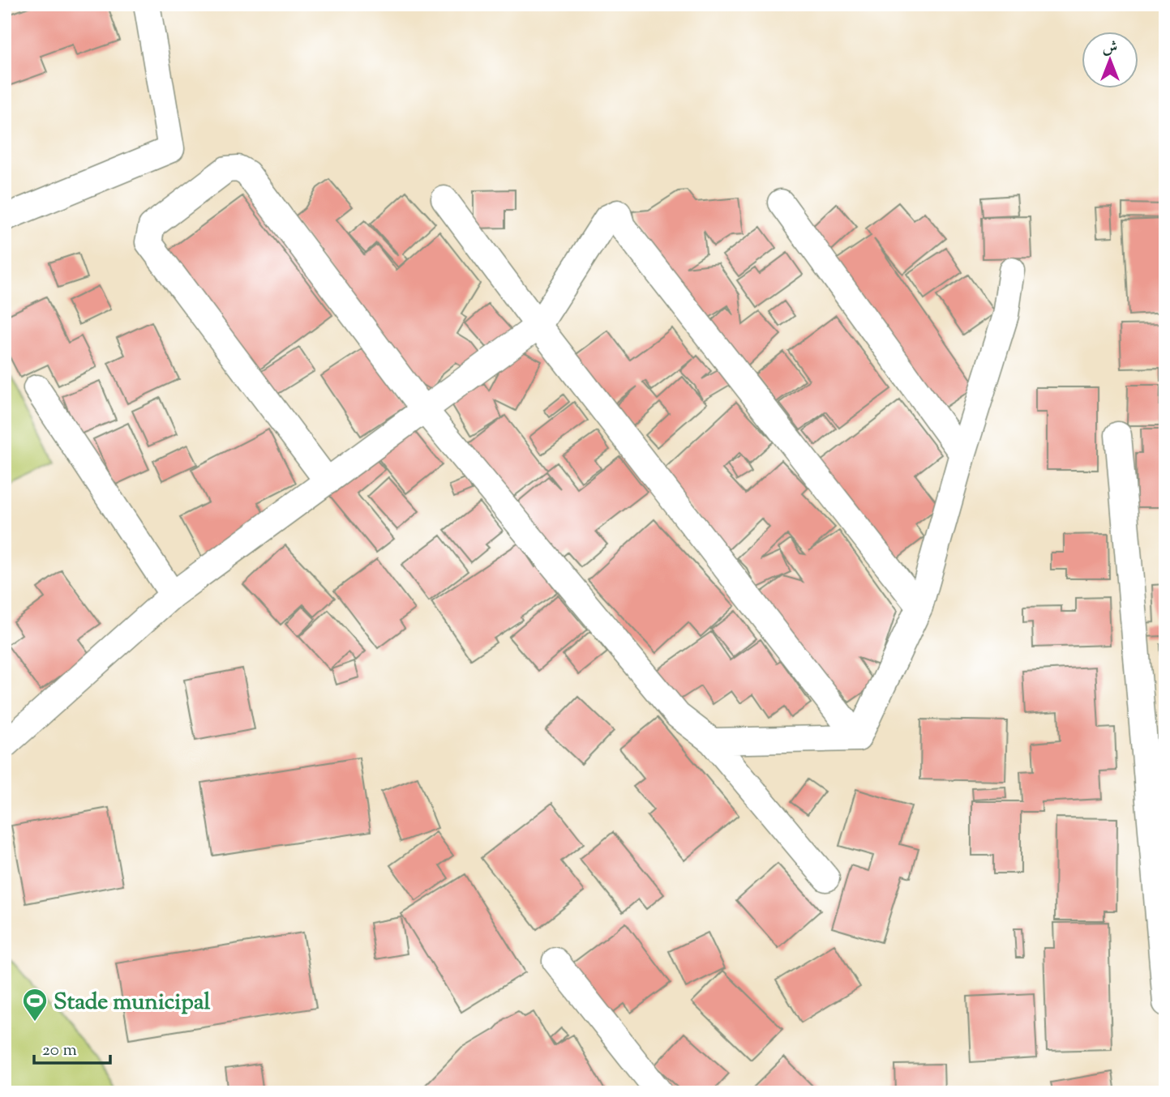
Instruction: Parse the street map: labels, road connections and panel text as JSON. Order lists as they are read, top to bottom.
{
  "places": {
    "sports": ["Stade municipal"]
  },
  "scale_bar": "20 m",
  "north": "top"
}
